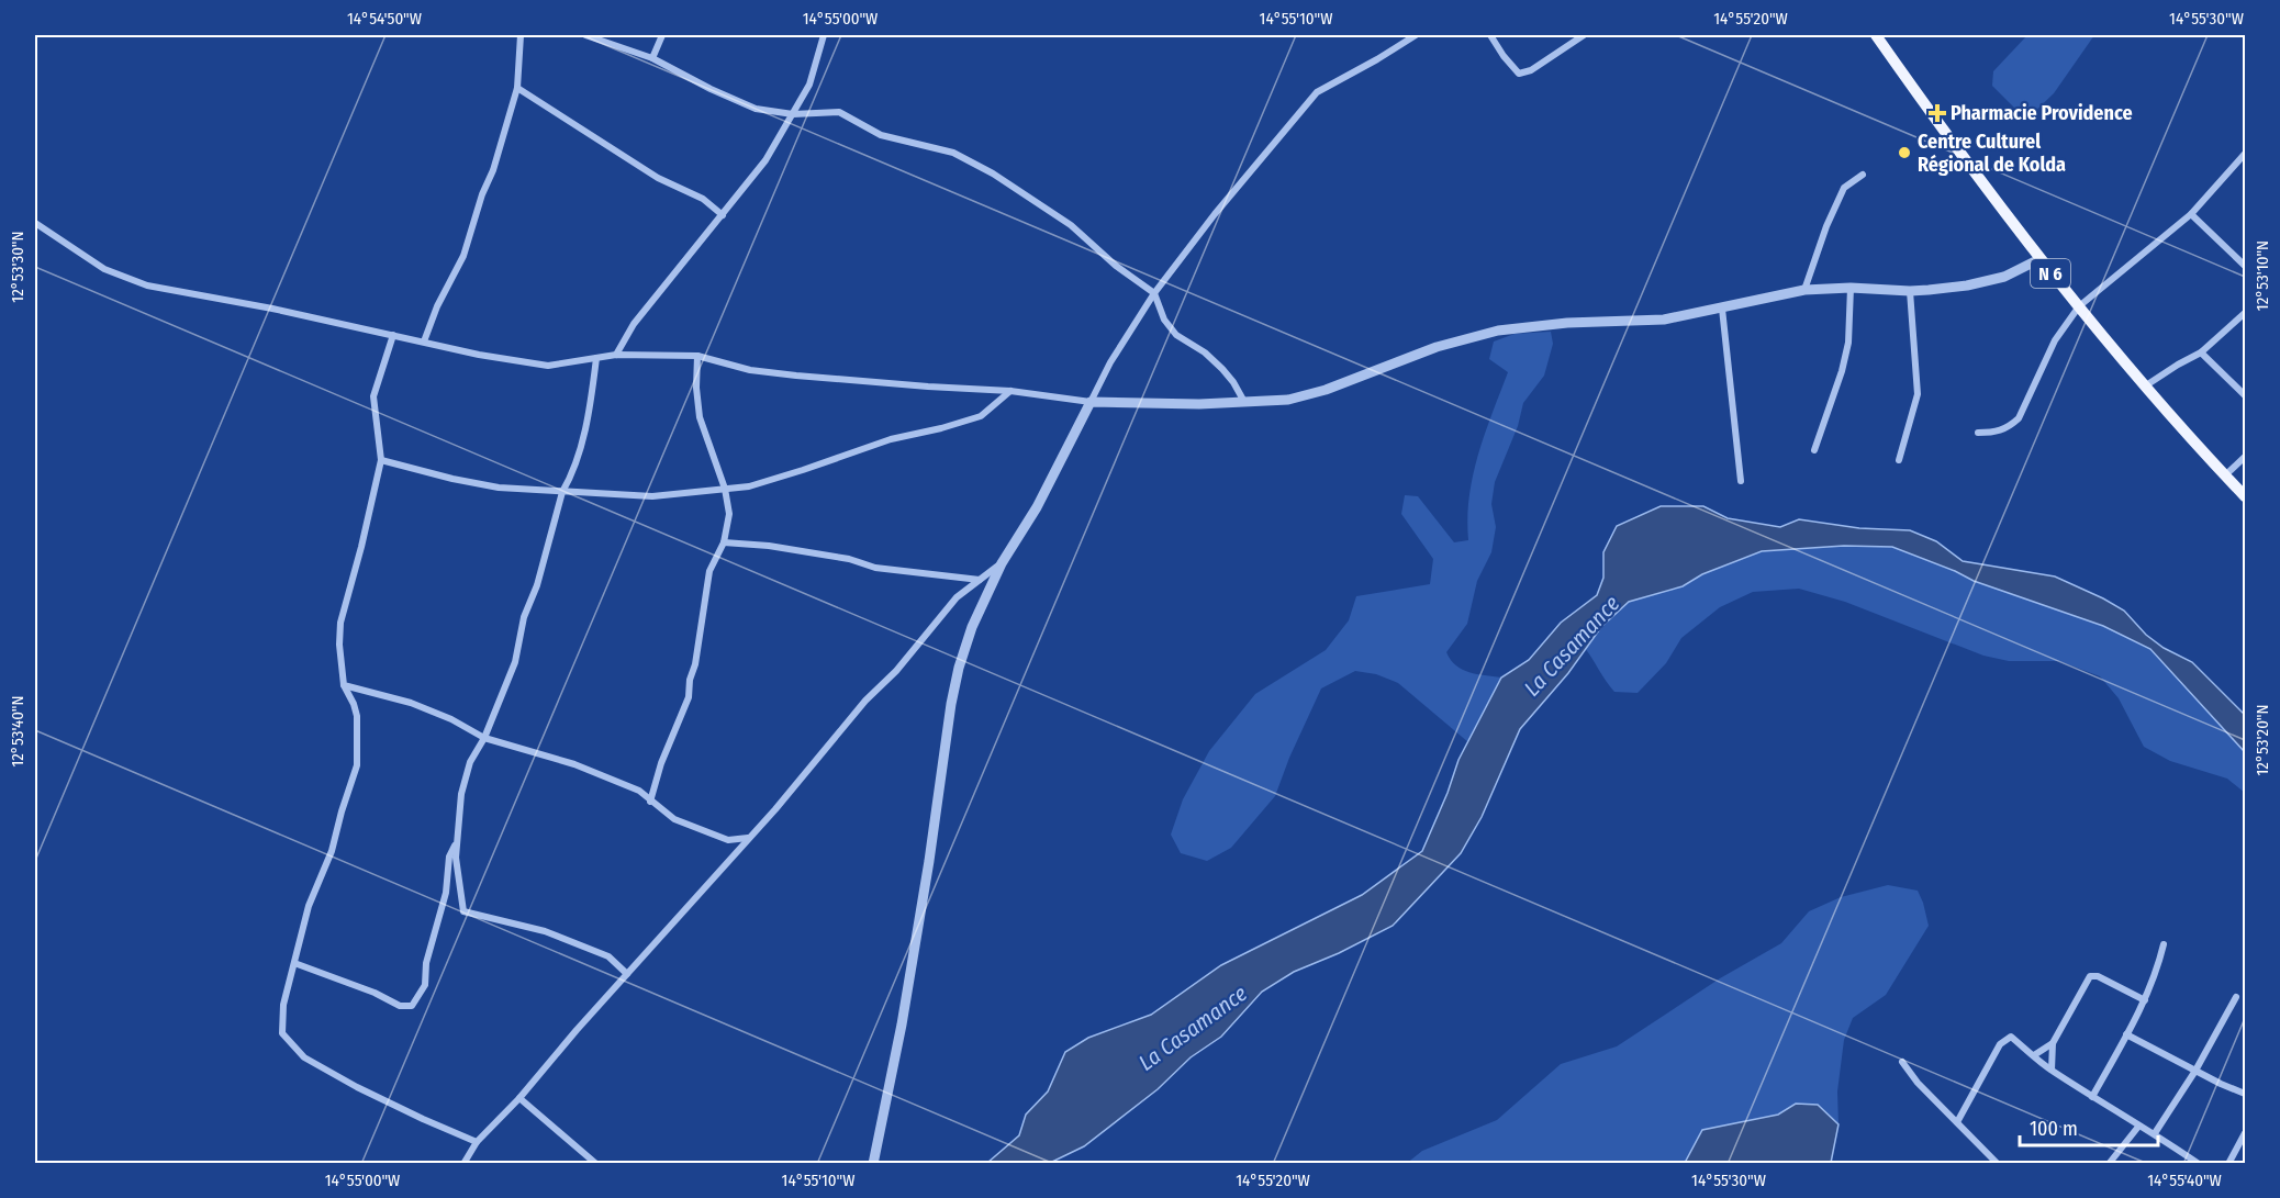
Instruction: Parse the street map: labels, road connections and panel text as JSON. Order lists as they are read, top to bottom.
{
  "streets": {
    "main road": ["N 6"]
  },
  "water": ["La Casamance"],
  "places": {
    "health": ["Pharmacie Providence"],
    "other": ["Centre Culturel Régional de Kolda"]
  },
  "scale_bar": "100 m",
  "coordinates": [
    "14°54'50\"W",
    "14°55'00\"W",
    "14°55'10\"W",
    "14°55'20\"W",
    "14°55'30\"W",
    "12°53'30\"N",
    "12°53'10\"N",
    "12°53'40\"N",
    "12°53'20\"N",
    "14°55'40\"W"
  ]
}
